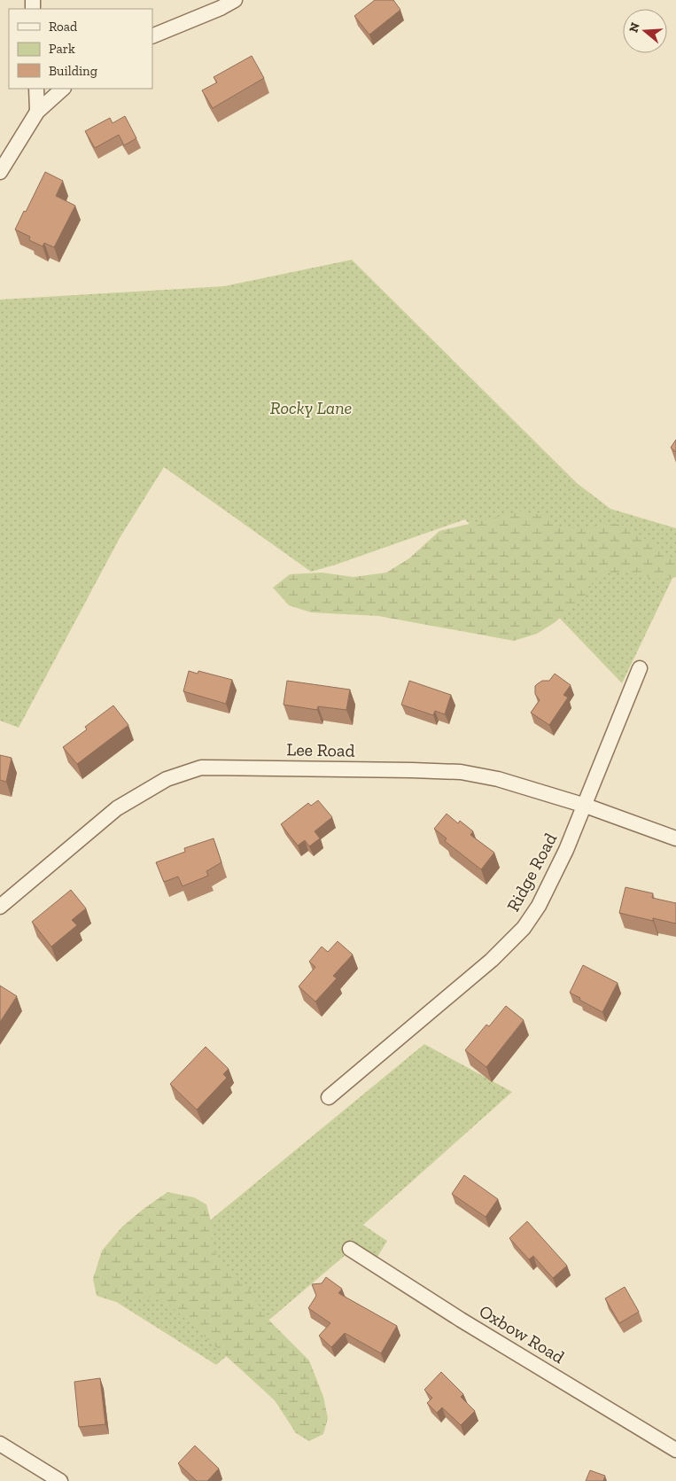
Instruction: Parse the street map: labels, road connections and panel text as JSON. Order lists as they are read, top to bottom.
{
  "streets": {
    "street": ["Lee Road", "Ridge Road", "Oxbow Road"]
  },
  "crossings": [
    ["Lee Road", "Ridge Road"]
  ],
  "parks": ["Rocky Lane"],
  "legend": ["Road", "Park", "Building"],
  "north": "left"
}
